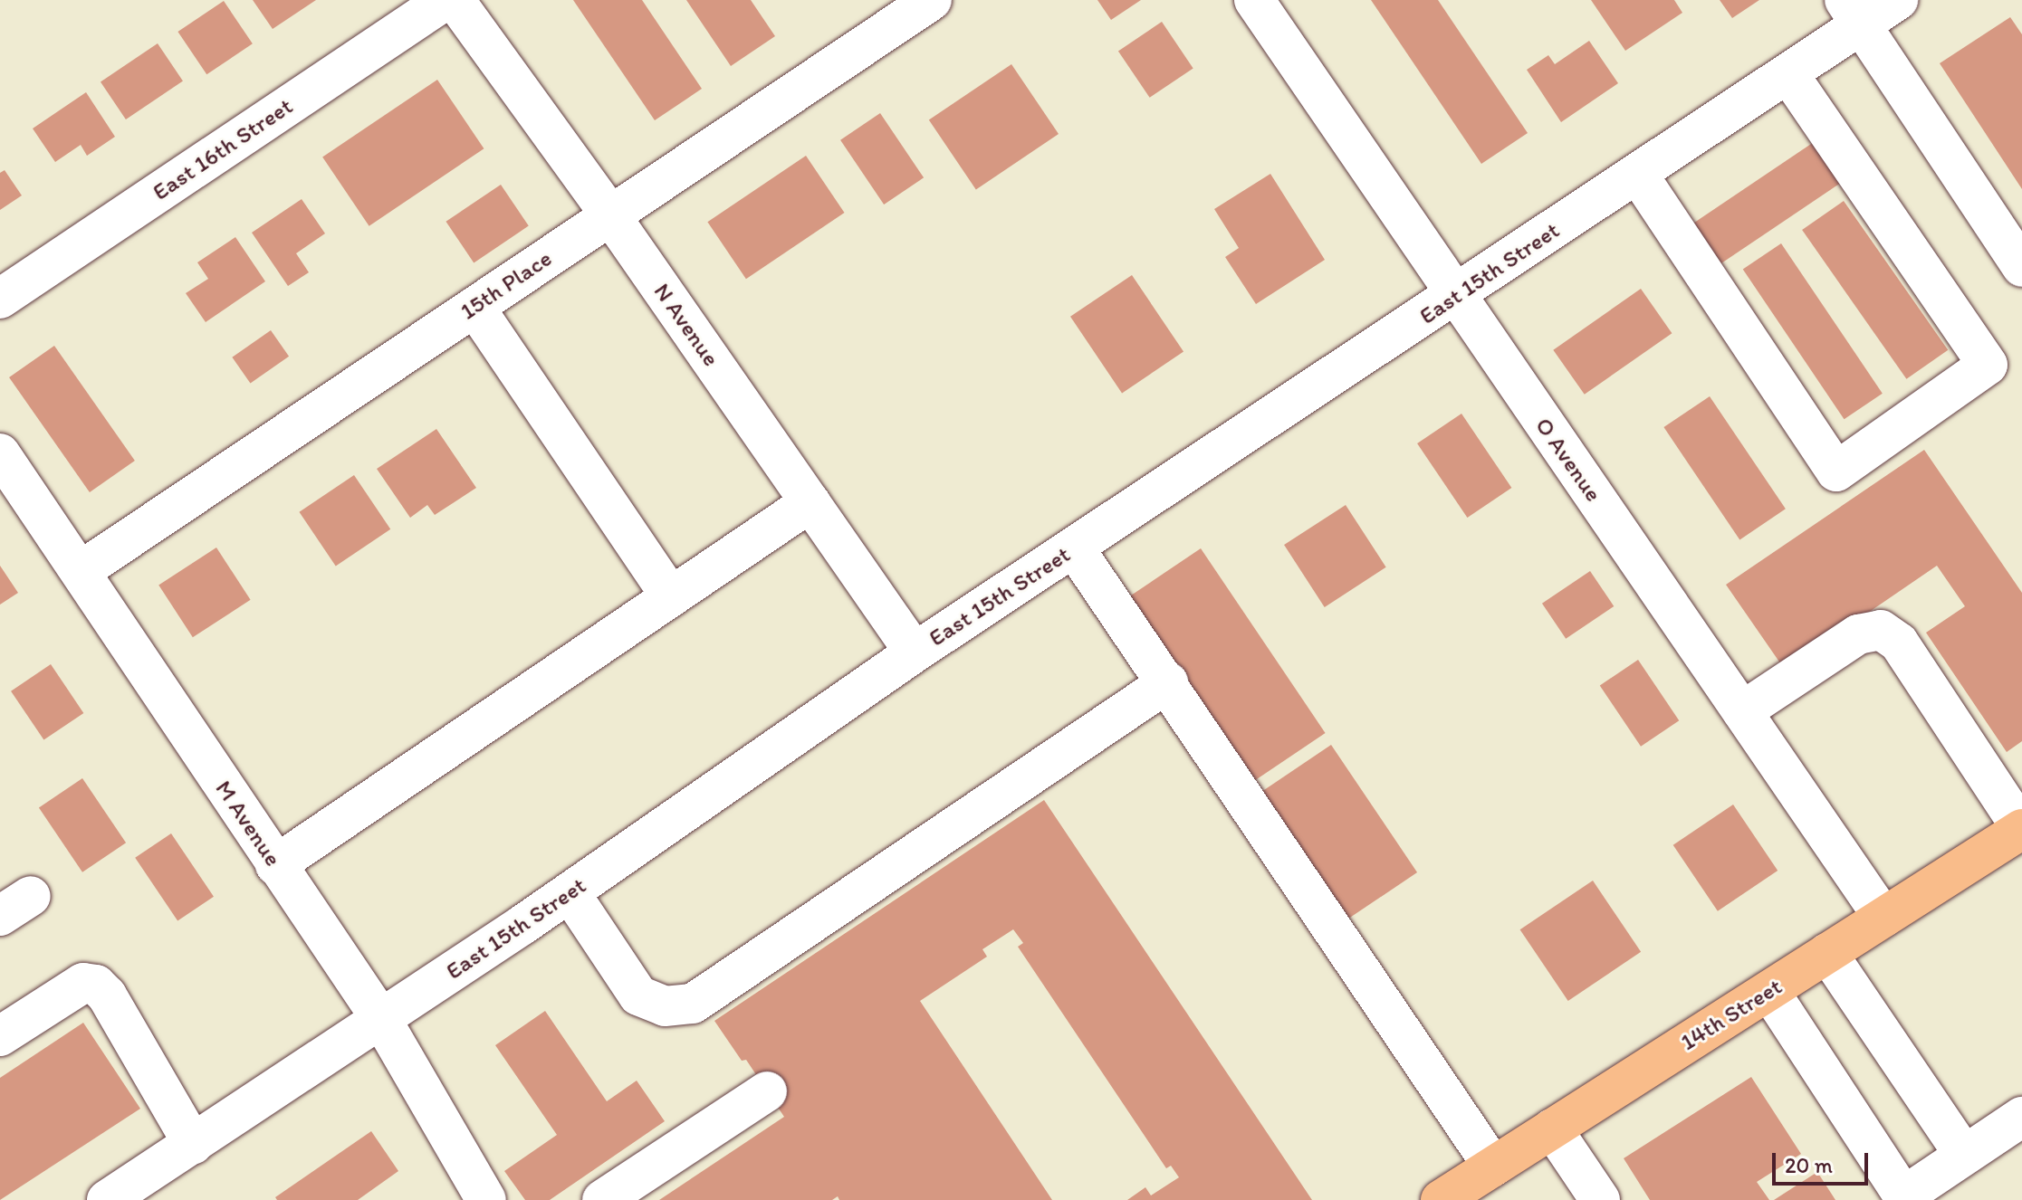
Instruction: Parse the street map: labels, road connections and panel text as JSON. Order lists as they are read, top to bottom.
{
  "streets": {
    "main road": ["14th Street"],
    "street": [
      "East 16th Street",
      "East 15th Street",
      "15th Place",
      "N Avenue",
      "O Avenue",
      "M Avenue"
    ]
  },
  "crossings": [
    ["East 15th Street", "N Avenue"],
    ["East 15th Street", "O Avenue"],
    ["East 15th Street", "M Avenue"],
    ["15th Place", "N Avenue"],
    ["15th Place", "M Avenue"],
    ["O Avenue", "14th Street"]
  ],
  "scale_bar": "20 m"
}
